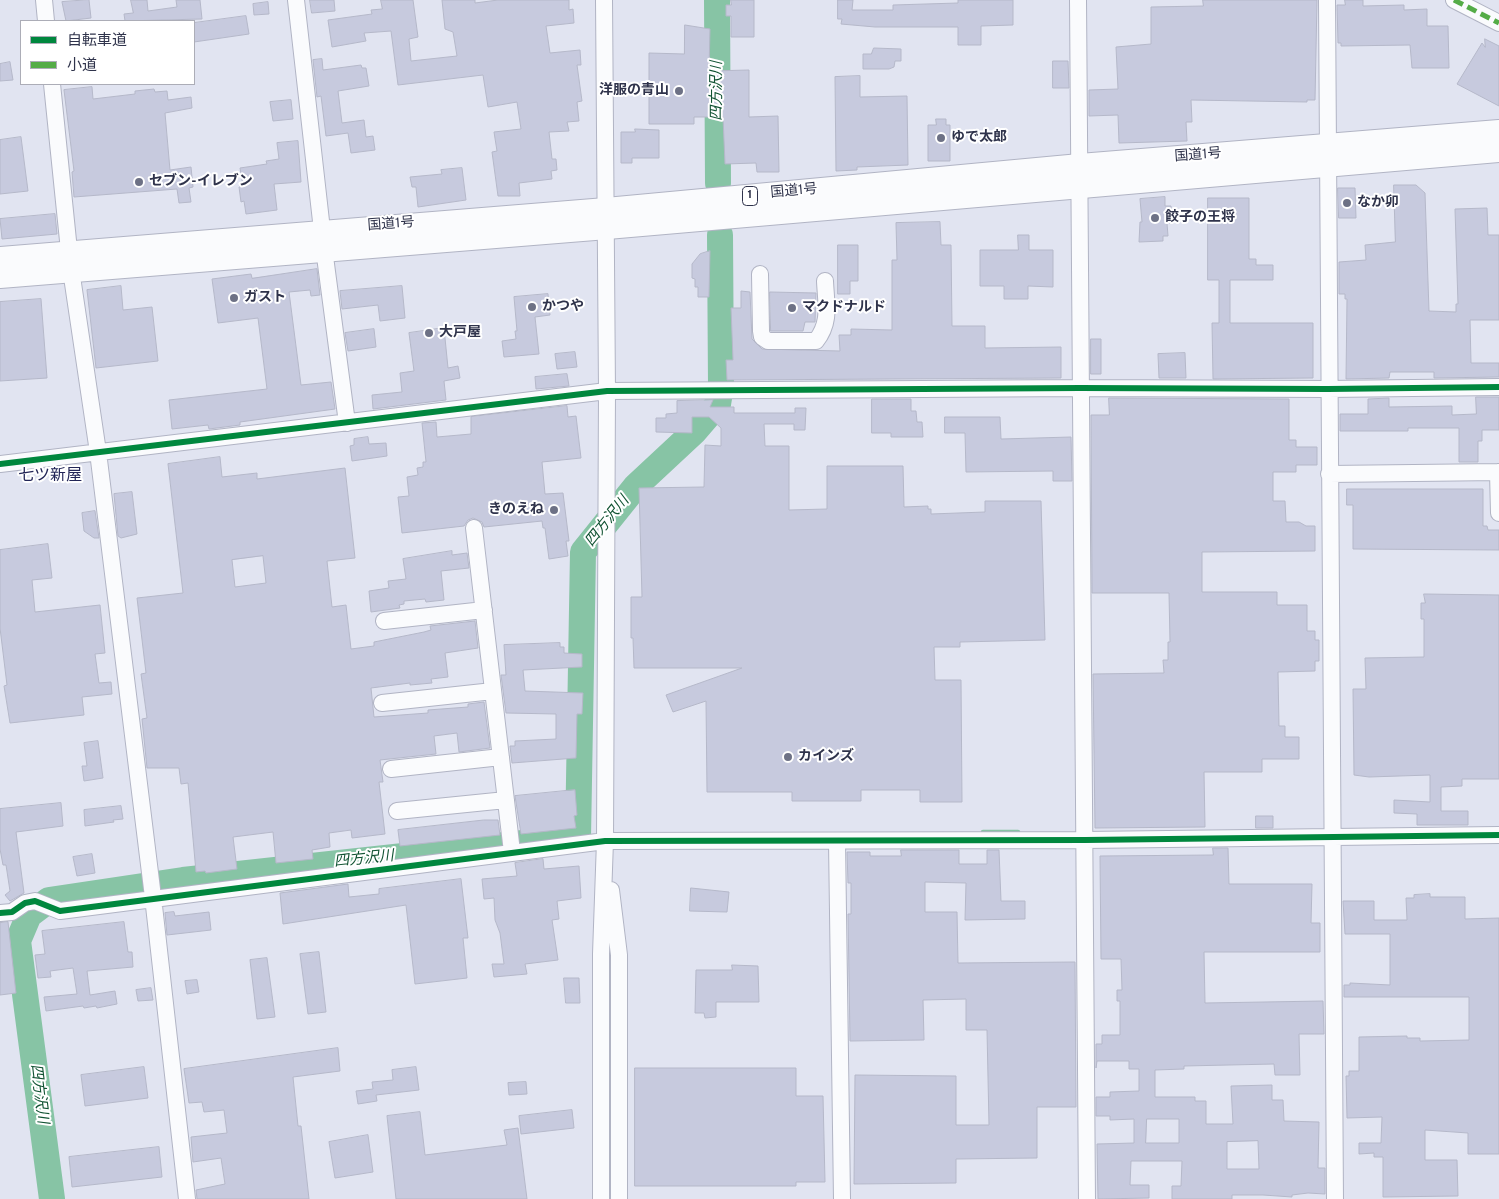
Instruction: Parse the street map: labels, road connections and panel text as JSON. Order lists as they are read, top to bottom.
{
  "streets": {
    "highway": ["国道1号", "1"]
  },
  "districts": ["七ツ新屋"],
  "water": ["四方沢川"],
  "places": [
    "洋服の青山",
    "ゆで太郎",
    "セブン-イレブン",
    "なか卯",
    "餃子の王将",
    "ガスト",
    "かつや",
    "マクドナルド",
    "大戸屋",
    "きのえね",
    "カインズ"
  ],
  "legend": ["自転車道", "小道"]
}
